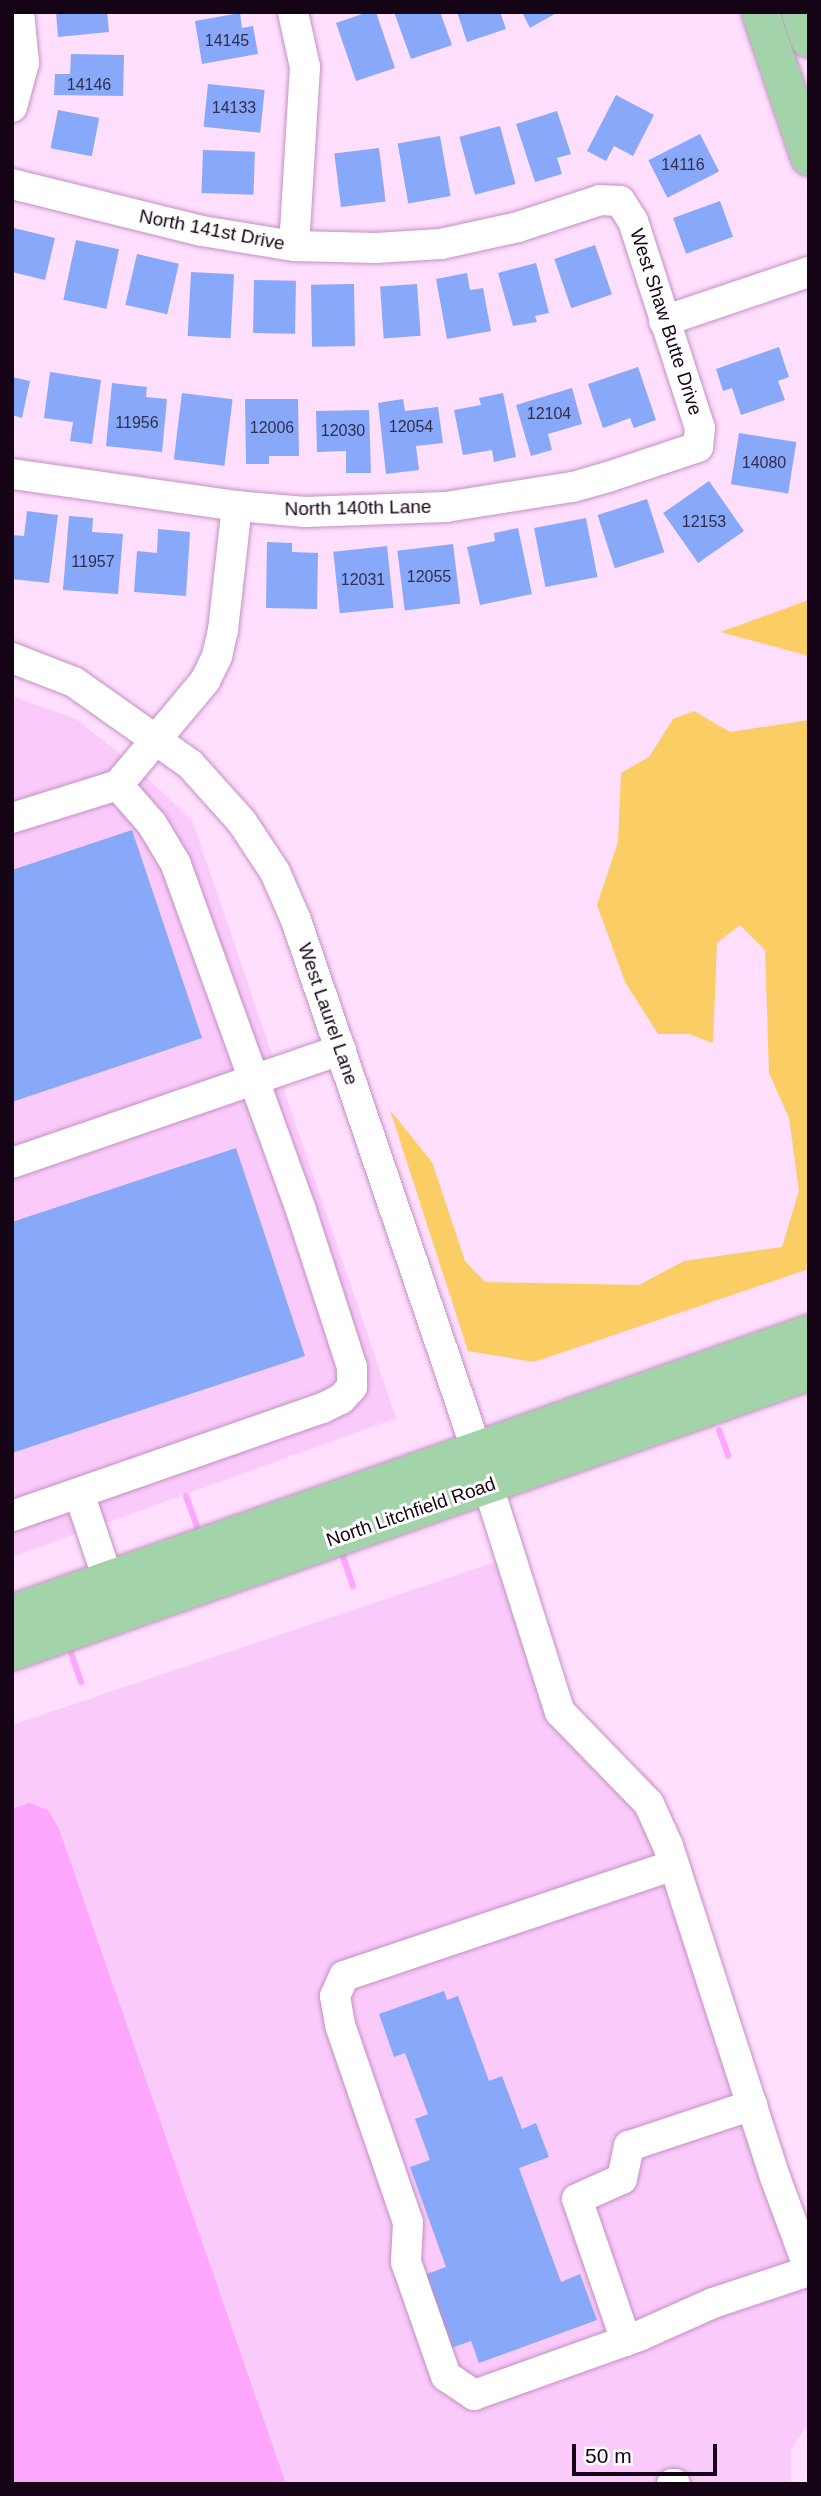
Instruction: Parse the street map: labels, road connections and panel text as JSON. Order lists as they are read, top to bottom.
{
  "streets": {
    "main road": ["North Litchfield Road"],
    "street": [
      "North 141st Drive",
      "West Shaw Butte Drive",
      "North 140th Lane",
      "West Laurel Lane"
    ]
  },
  "crossings": [
    ["North 141st Drive", "West Shaw Butte Drive"],
    ["West Shaw Butte Drive", "North 140th Lane"],
    ["West Laurel Lane", "North Litchfield Road"]
  ],
  "house_numbers": [
    "14145",
    "14146",
    "14133",
    "14116",
    "12104",
    "11956",
    "12054",
    "12006",
    "12030",
    "14080",
    "12153",
    "11957",
    "12055",
    "12031"
  ],
  "scale_bar": "50 m"
}
